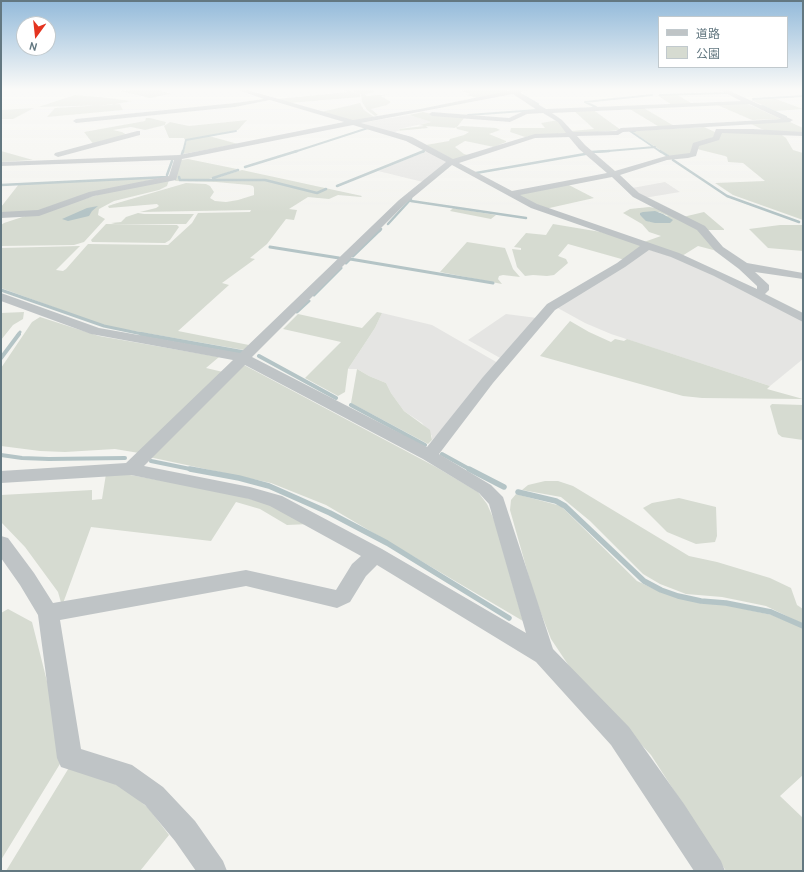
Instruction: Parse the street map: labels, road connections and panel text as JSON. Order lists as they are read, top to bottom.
{
  "legend": ["道路", "公園"],
  "north": "bottom"
}
